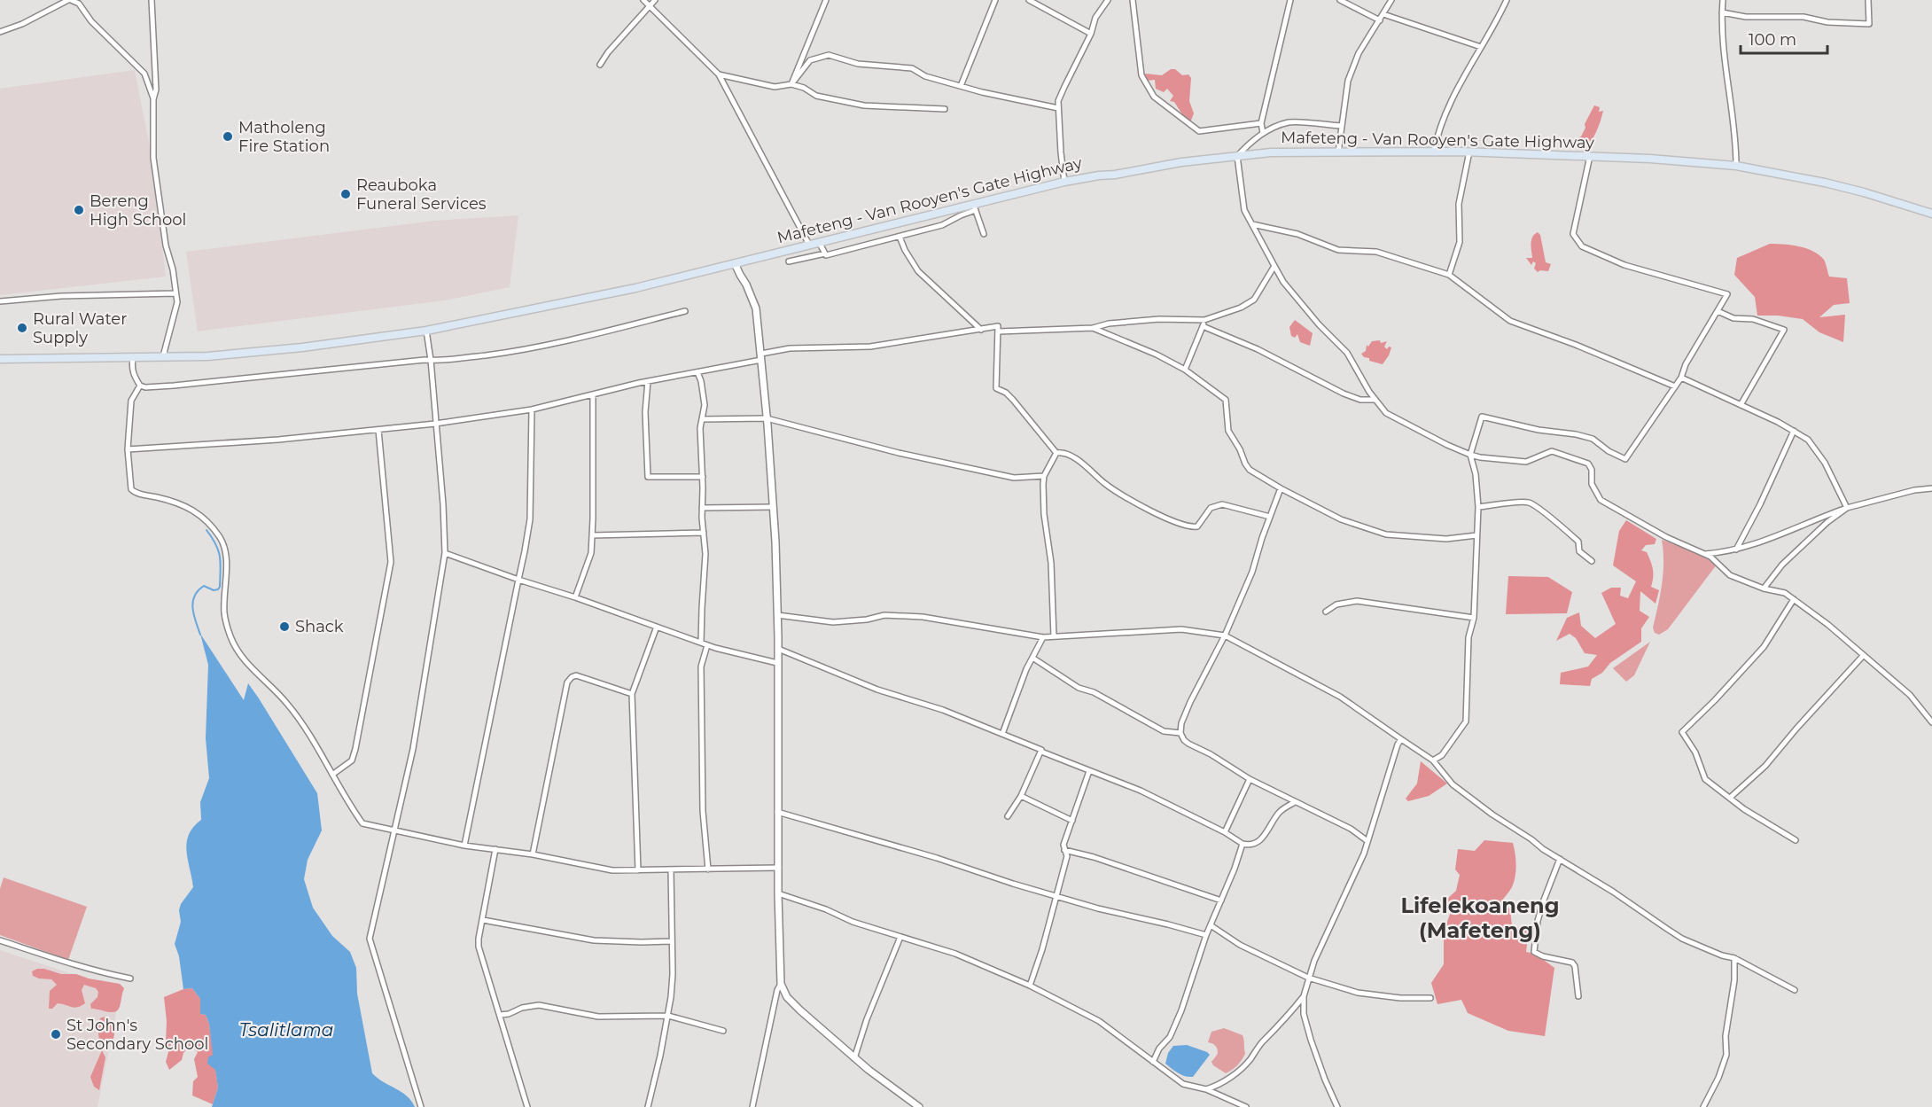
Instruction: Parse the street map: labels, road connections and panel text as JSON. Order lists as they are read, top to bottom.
{
  "streets": {
    "main road": ["Mafeteng - Van Rooyen's Gate Highway"]
  },
  "districts": ["Lifelekoaneng (Mafeteng)"],
  "water": ["Tsalitlama"],
  "places": [
    "Matholeng Fire Station",
    "Reauboka Funeral Services",
    "Bereng High School",
    "Rural Water Supply",
    "Shack",
    "St John's Secondary School"
  ],
  "scale_bar": "100 m"
}
